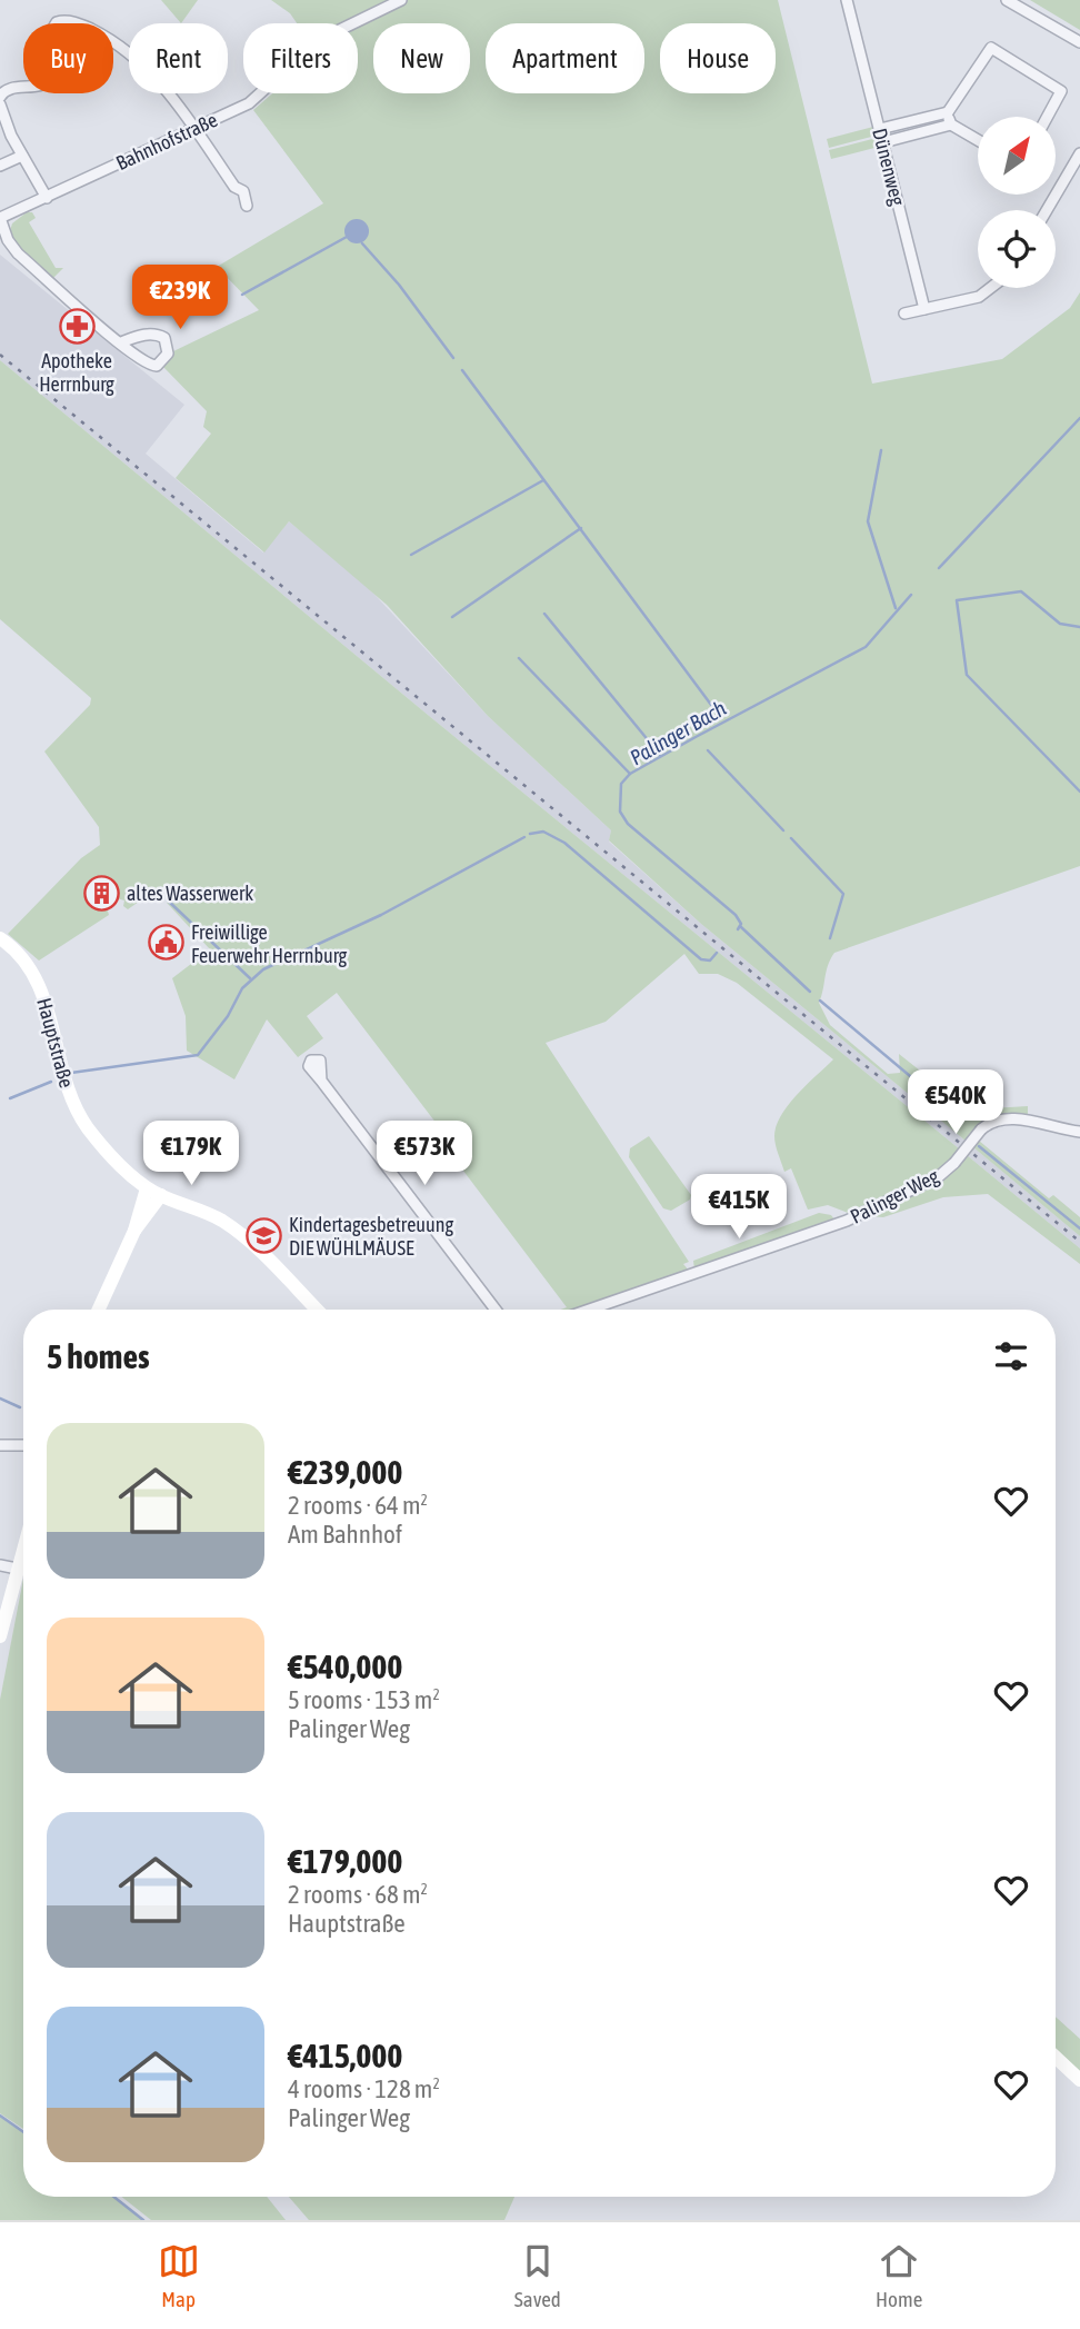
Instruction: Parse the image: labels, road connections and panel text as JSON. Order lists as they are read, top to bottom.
{
  "streets": {
    "main road": ["Hauptstraße"],
    "street": ["Bahnhofstraße", "Dünenweg", "Palinger Weg"]
  },
  "water": ["Palinger Bach"],
  "places": {
    "pharmacy": ["Apotheke Herrnburg"],
    "building": ["altes Wasserwerk"],
    "public building": ["Freiwillige Feuerwehr Herrnburg"],
    "school or university": ["Kindertagesbetreuung DIE WÜHLMÄUSE"]
  },
  "north": "top right",
  "page": {
    "chip": [
      "Buy",
      "Rent",
      "Filters",
      "New",
      "Apartment",
      "House"
    ],
    "price": [
      "€239K",
      "€540K",
      "€179K",
      "€573K",
      "€415K"
    ],
    "heading": "5 homes",
    "list": [
      {
        "name": "€239,000",
        "note": "2 rooms · 64 m² · Am Bahnhof"
      },
      {
        "name": "€540,000",
        "note": "5 rooms · 153 m² · Palinger Weg"
      },
      {
        "name": "€179,000",
        "note": "2 rooms · 68 m² · Hauptstraße"
      },
      {
        "name": "€415,000",
        "note": "4 rooms · 128 m² · Palinger Weg"
      }
    ],
    "tabs": ["Map", "Saved", "Home"]
  }
}
